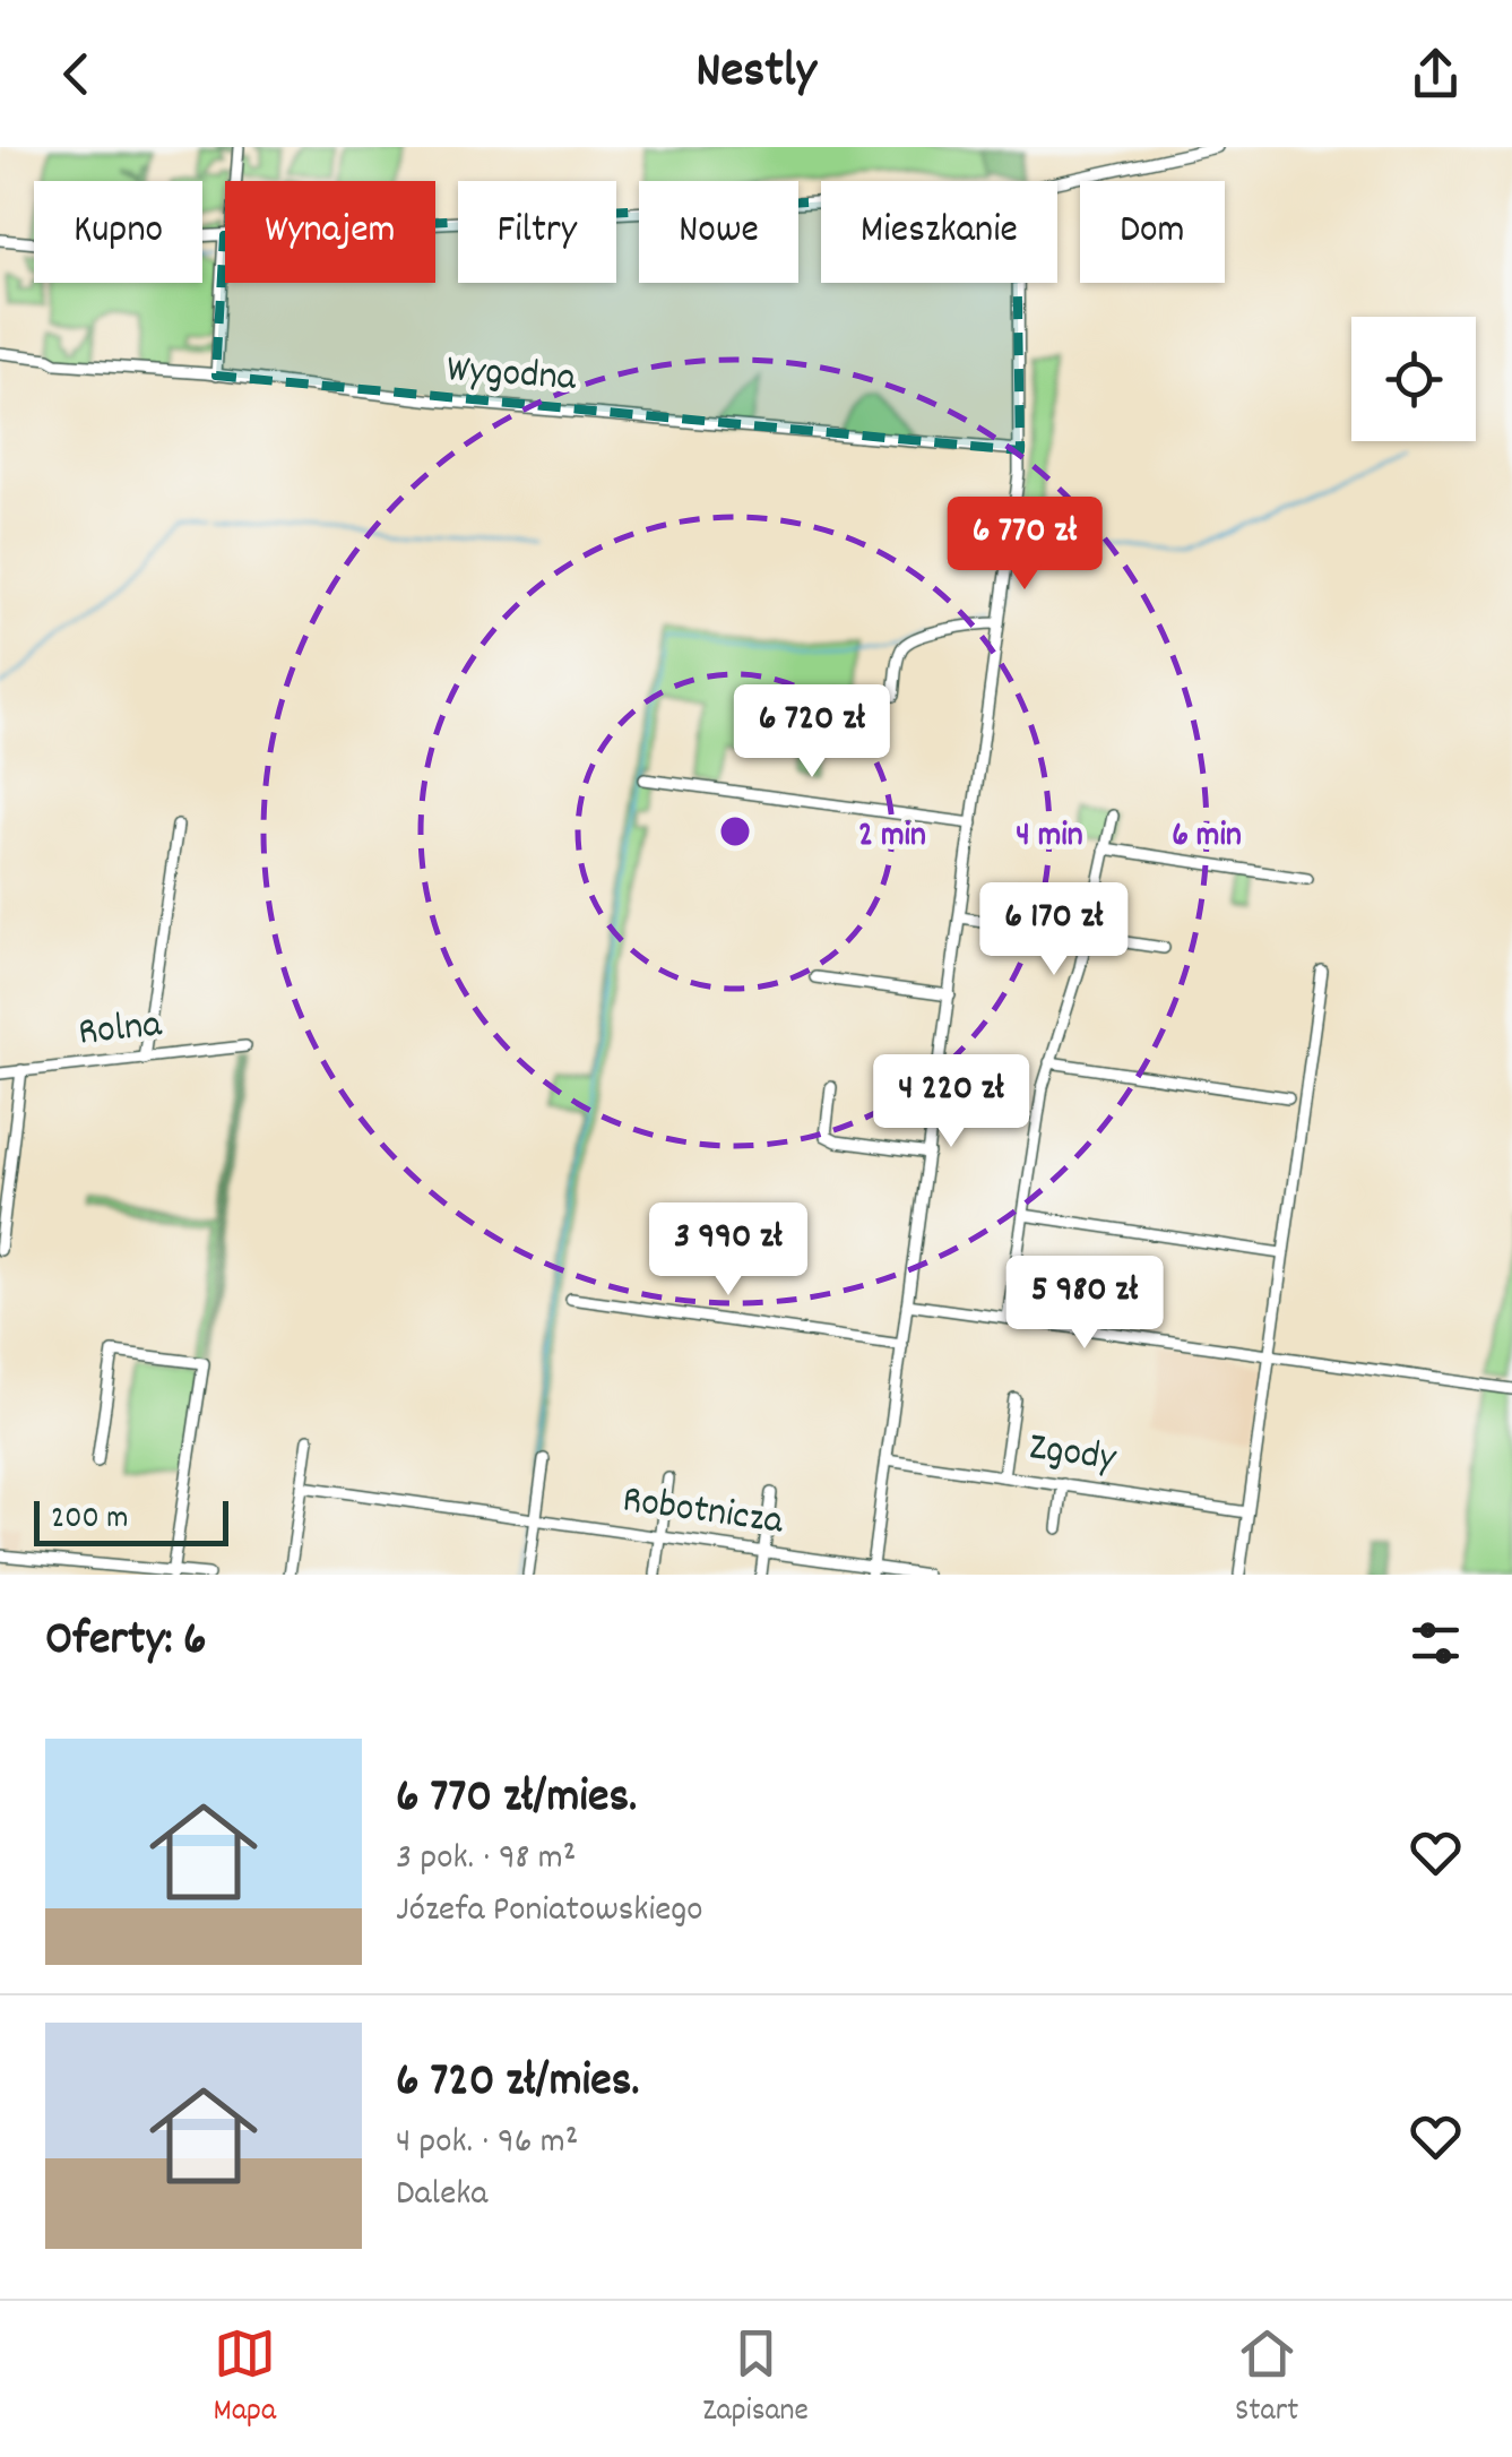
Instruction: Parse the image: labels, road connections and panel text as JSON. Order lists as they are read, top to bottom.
{
  "streets": {
    "street": [
      "Wygodna",
      "Rolna",
      "Zgody",
      "Robotnicza"
    ]
  },
  "scale_bar": "200 m",
  "page": {
    "header": "Nestly",
    "chip": [
      "Kupno",
      "Wynajem",
      "Filtry",
      "Nowe",
      "Mieszkanie",
      "Dom"
    ],
    "price": [
      "6 770 zł",
      "6 720 zł",
      "6 170 zł",
      "4 220 zł",
      "3 990 zł",
      "5 980 zł"
    ],
    "scale": "200 m",
    "heading": "Oferty: 6",
    "list": [
      {
        "name": "6 770 zł/mies.",
        "note": "3 pok. · 98 m² · Józefa Poniatowskiego"
      },
      {
        "name": "6 720 zł/mies.",
        "note": "4 pok. · 96 m² · Daleka"
      }
    ],
    "tabs": ["Mapa", "Zapisane", "Start"]
  },
  "rings": ["2 min", "4 min", "6 min"]
}
